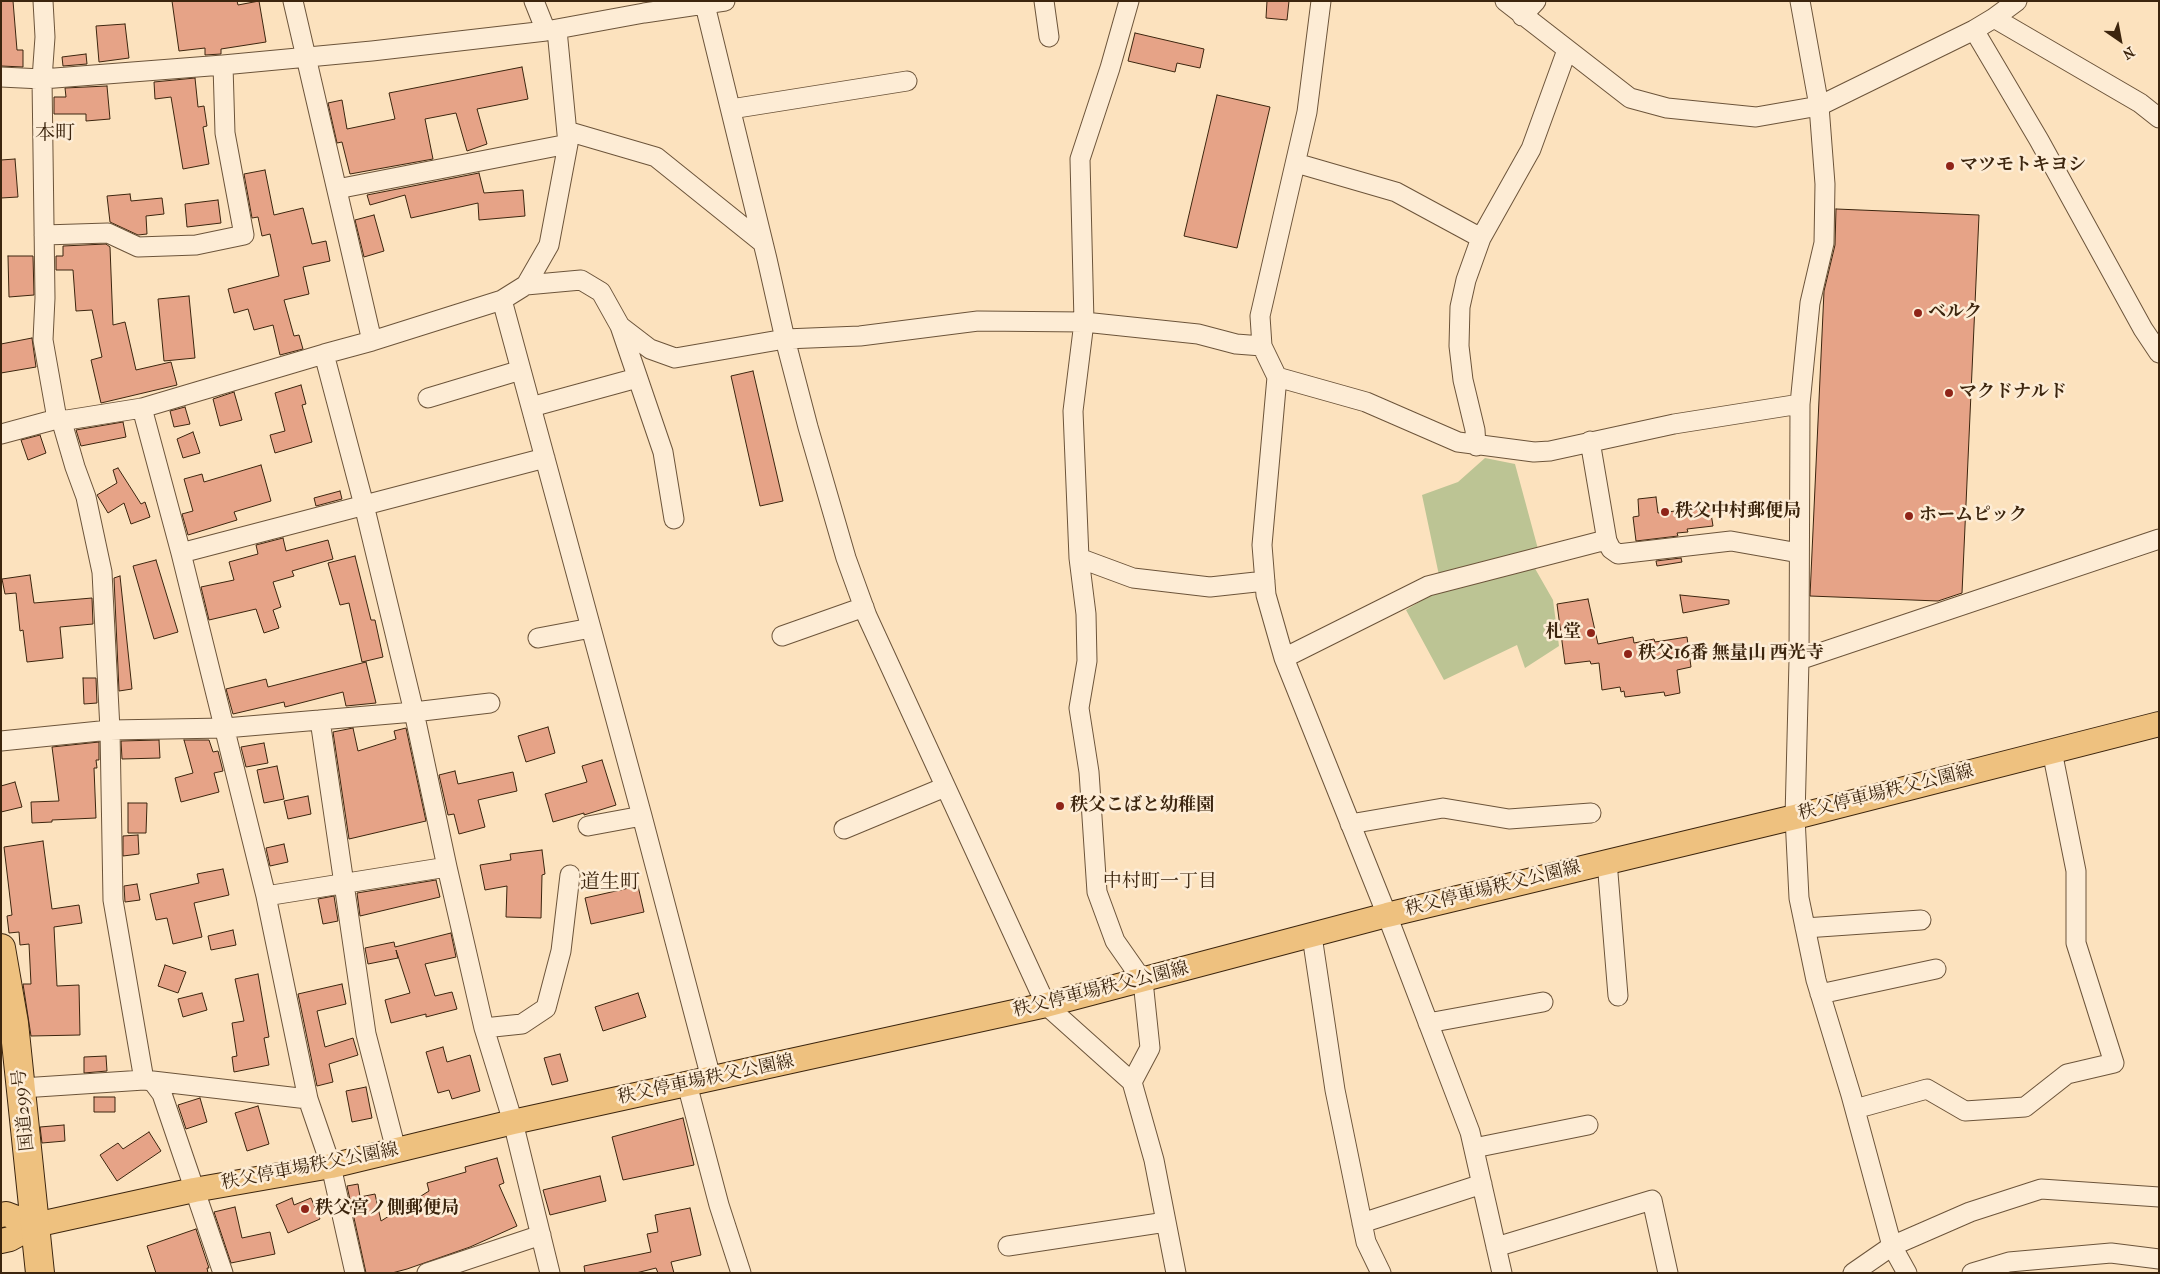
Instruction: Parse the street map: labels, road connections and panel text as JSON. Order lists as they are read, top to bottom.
{
  "streets": {
    "highway": ["国道299号"],
    "main road": ["秩父停車場秩父公園線"]
  },
  "crossings": [
    ["秩父停車場秩父公園線", "国道299号"]
  ],
  "districts": ["本町", "中村町一丁目", "道生町"],
  "places": [
    "マツモトキヨシ",
    "ベルク",
    "マクドナルド",
    "秩父中村郵便局",
    "ホームピック",
    "札堂",
    "秩父16番 無量山 西光寺",
    "秩父こばと幼稚園",
    "秩父宮ノ側郵便局"
  ],
  "north": "bottom right"
}
